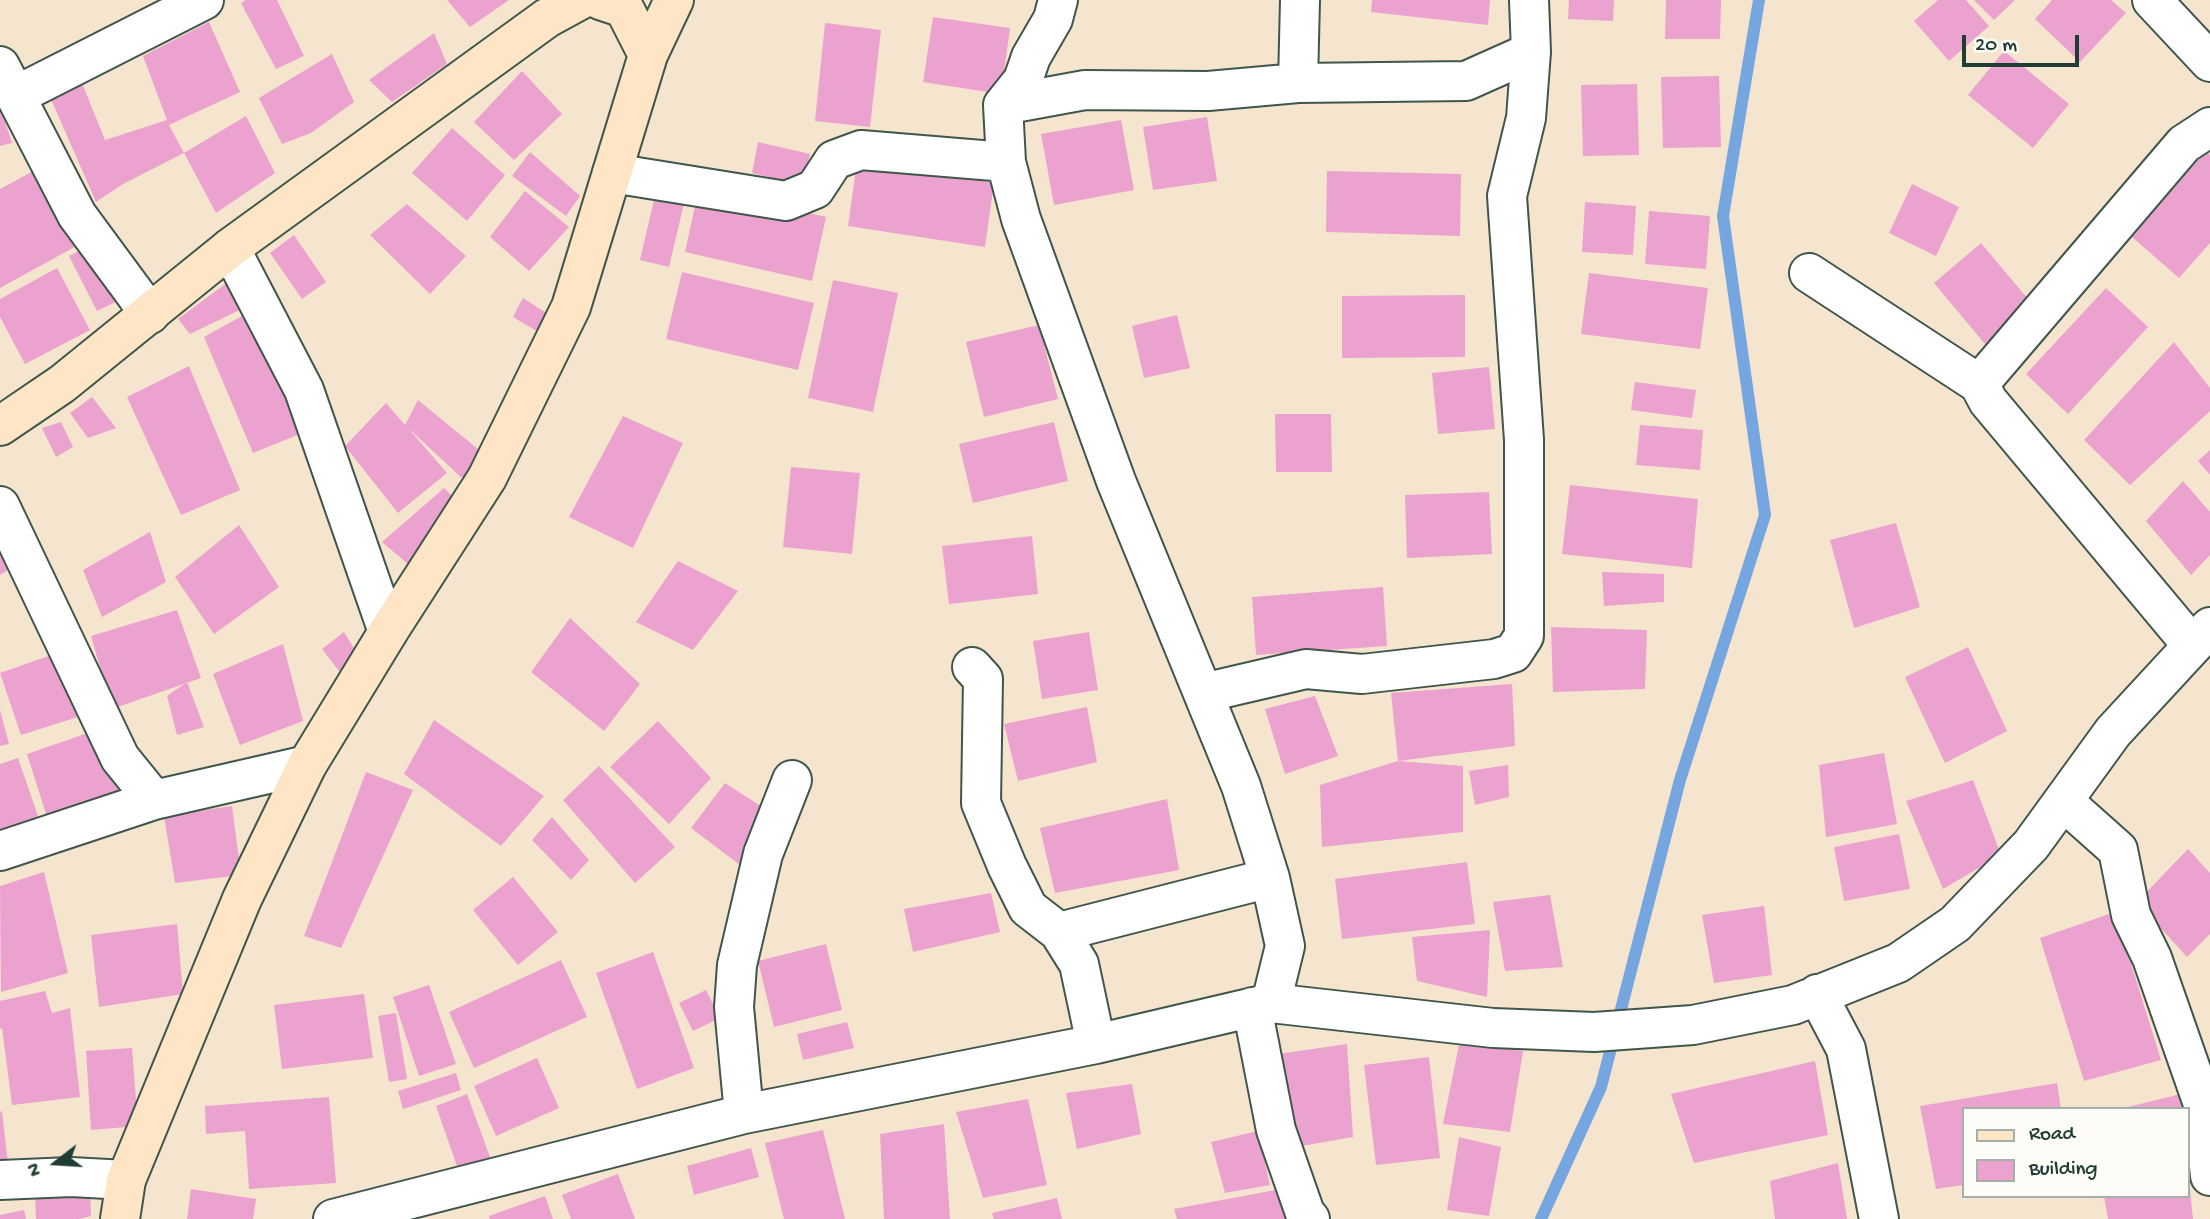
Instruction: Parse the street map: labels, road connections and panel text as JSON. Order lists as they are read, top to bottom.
{
  "legend": ["Road", "Building"],
  "scale_bar": "20 m",
  "north": "left"
}
